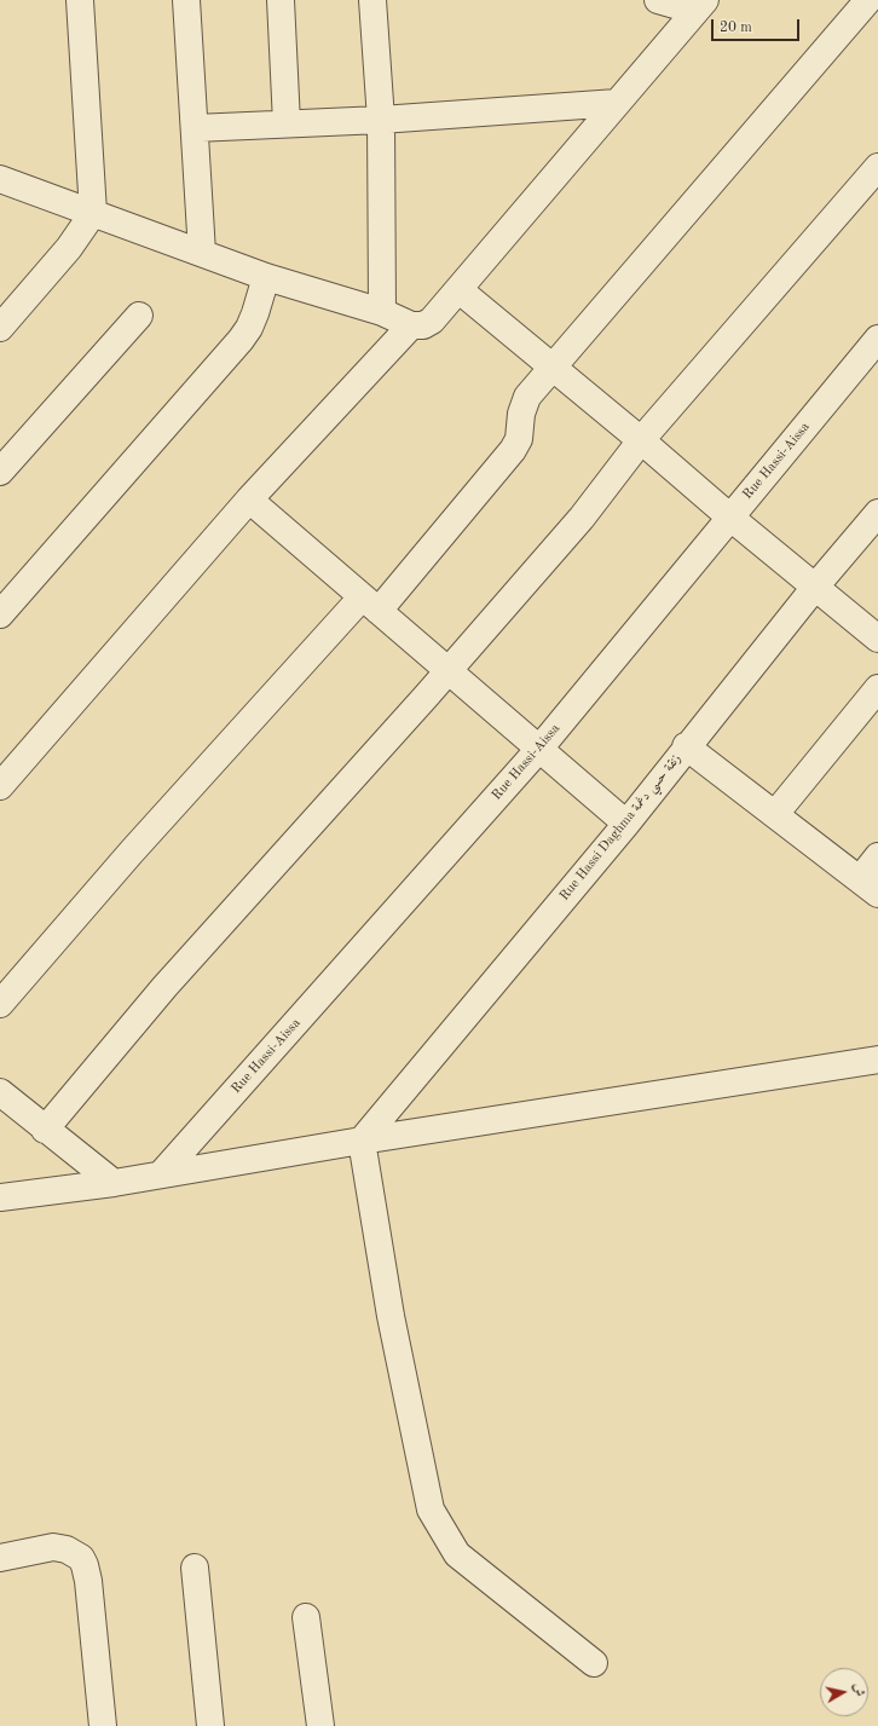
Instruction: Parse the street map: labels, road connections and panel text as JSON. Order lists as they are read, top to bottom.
{
  "streets": {
    "street": ["Rue Hassi-Aissa", "Rue Hassi Daghma زنقة حسي دغمة"]
  },
  "scale_bar": "20 m",
  "north": "right"
}
